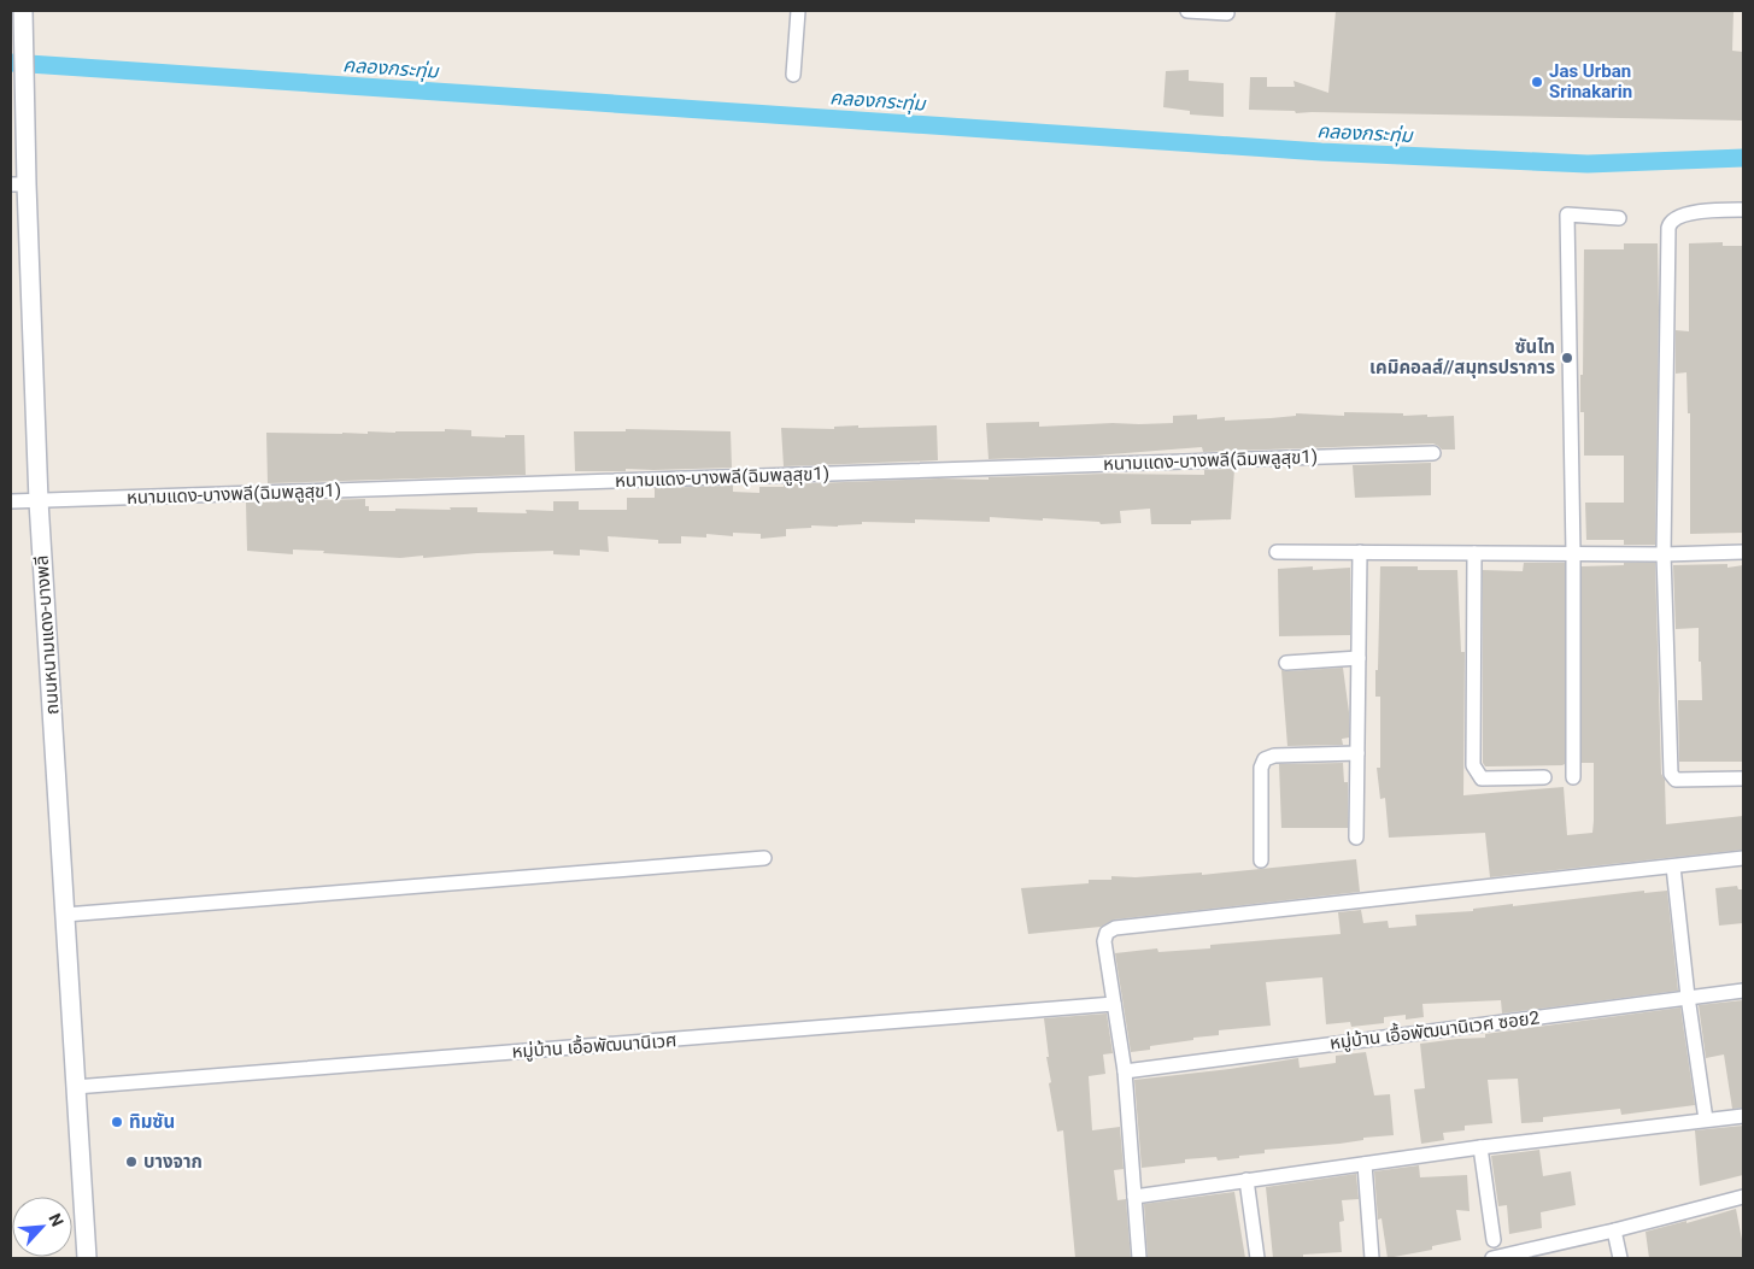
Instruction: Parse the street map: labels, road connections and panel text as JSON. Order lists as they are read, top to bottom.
{
  "streets": {
    "main road": ["ถนนหนามแดง-บางพลี"],
    "street": ["หนามแดง-บางพลี(ฉิมพลูสุข1)", "หมู่บ้าน เอื้อพัฒนานิเวศ ซอย2", "หมู่บ้าน เอื้อพัฒนานิเวศ"]
  },
  "crossings": [
    ["หนามแดง-บางพลี(ฉิมพลูสุข1)", "ถนนหนามแดง-บางพลี"],
    ["ถนนหนามแดง-บางพลี", "หมู่บ้าน เอื้อพัฒนานิเวศ"]
  ],
  "water": ["คลองกระทุ่ม"],
  "places": [
    "Jas Urban Srinakarin",
    "ซันไท เคมิคอลส์//สมุทรปราการ",
    "ทิมซัน",
    "บางจาก"
  ],
  "north": "top right"
}
